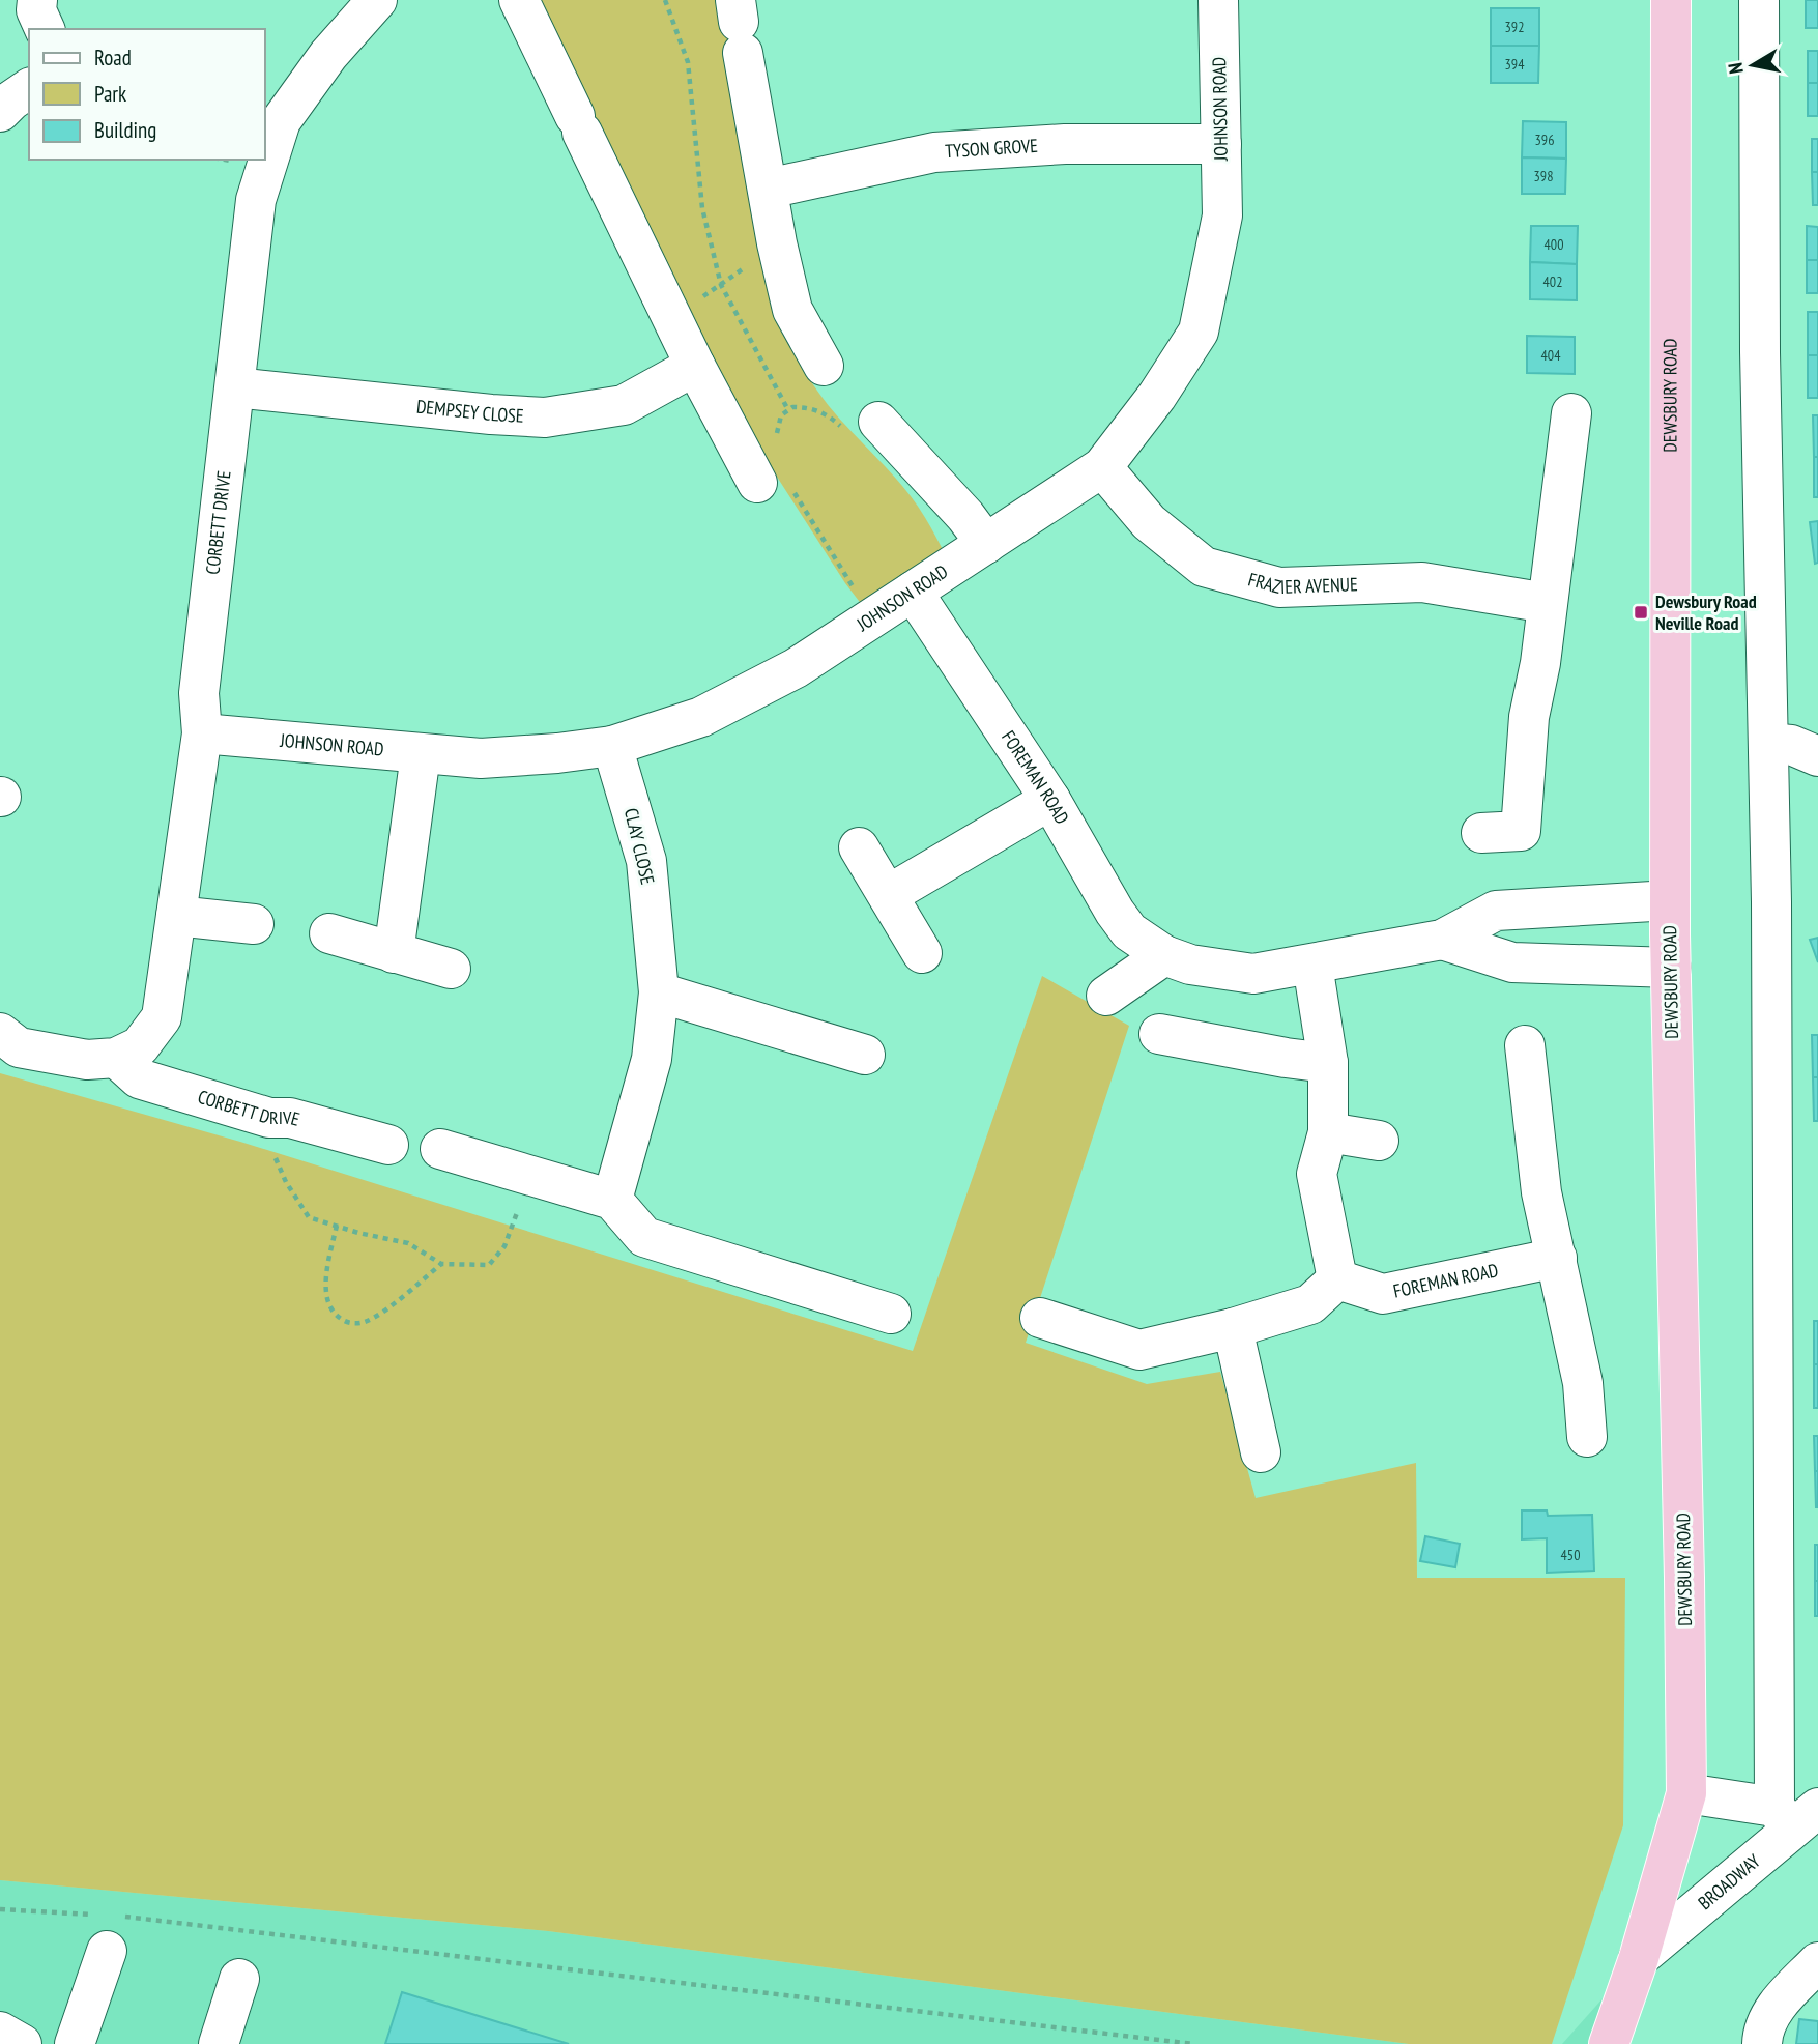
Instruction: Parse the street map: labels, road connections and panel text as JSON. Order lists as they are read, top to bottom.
{
  "streets": {
    "highway": ["DEWSBURY ROAD"],
    "street": [
      "JOHNSON ROAD",
      "TYSON GROVE",
      "DEMPSEY CLOSE",
      "CORBETT DRIVE",
      "FRAZIER AVENUE",
      "FOREMAN ROAD",
      "CLAY CLOSE",
      "BROADWAY"
    ]
  },
  "crossings": [
    ["JOHNSON ROAD", "TYSON GROVE"],
    ["JOHNSON ROAD", "CORBETT DRIVE"],
    ["JOHNSON ROAD", "FRAZIER AVENUE"],
    ["JOHNSON ROAD", "FOREMAN ROAD"],
    ["JOHNSON ROAD", "CLAY CLOSE"],
    ["DEWSBURY ROAD", "FOREMAN ROAD"],
    ["DEWSBURY ROAD", "BROADWAY"],
    ["DEMPSEY CLOSE", "CORBETT DRIVE"]
  ],
  "places": {
    "transit": ["Dewsbury Road Neville Road"]
  },
  "house_numbers": [
    "392",
    "394",
    "396",
    "398",
    "400",
    "402",
    "404",
    "450"
  ],
  "legend": ["Road", "Park", "Building"],
  "north": "left"
}
